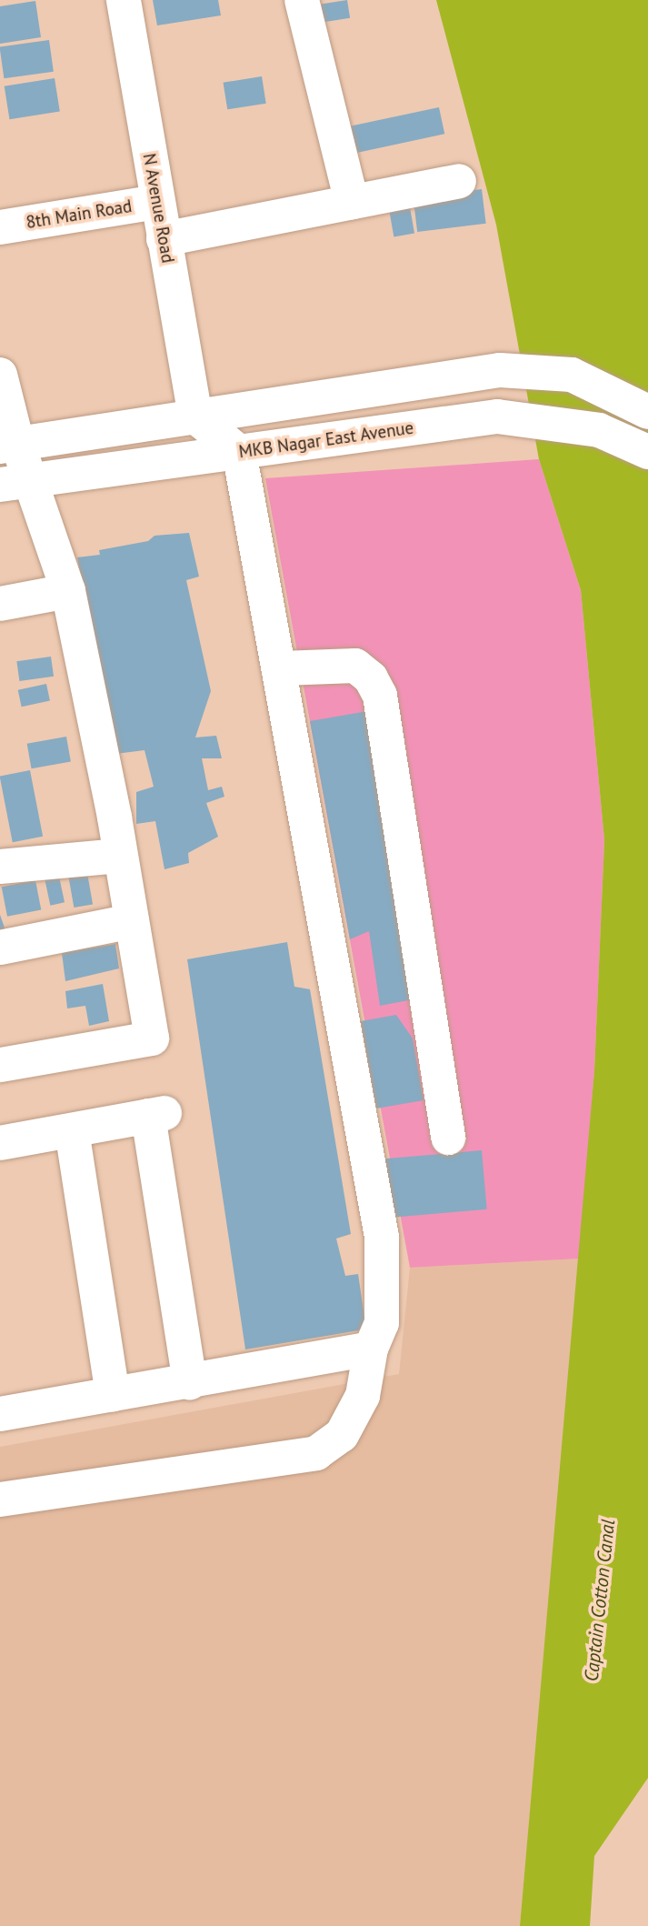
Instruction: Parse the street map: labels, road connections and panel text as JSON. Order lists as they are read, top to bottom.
{
  "streets": {
    "street": ["N Avenue Road", "8th Main Road", "MKB Nagar East Avenue"]
  },
  "crossings": [
    ["N Avenue Road", "8th Main Road"]
  ],
  "water": ["Captain Cotton Canal"]
}
